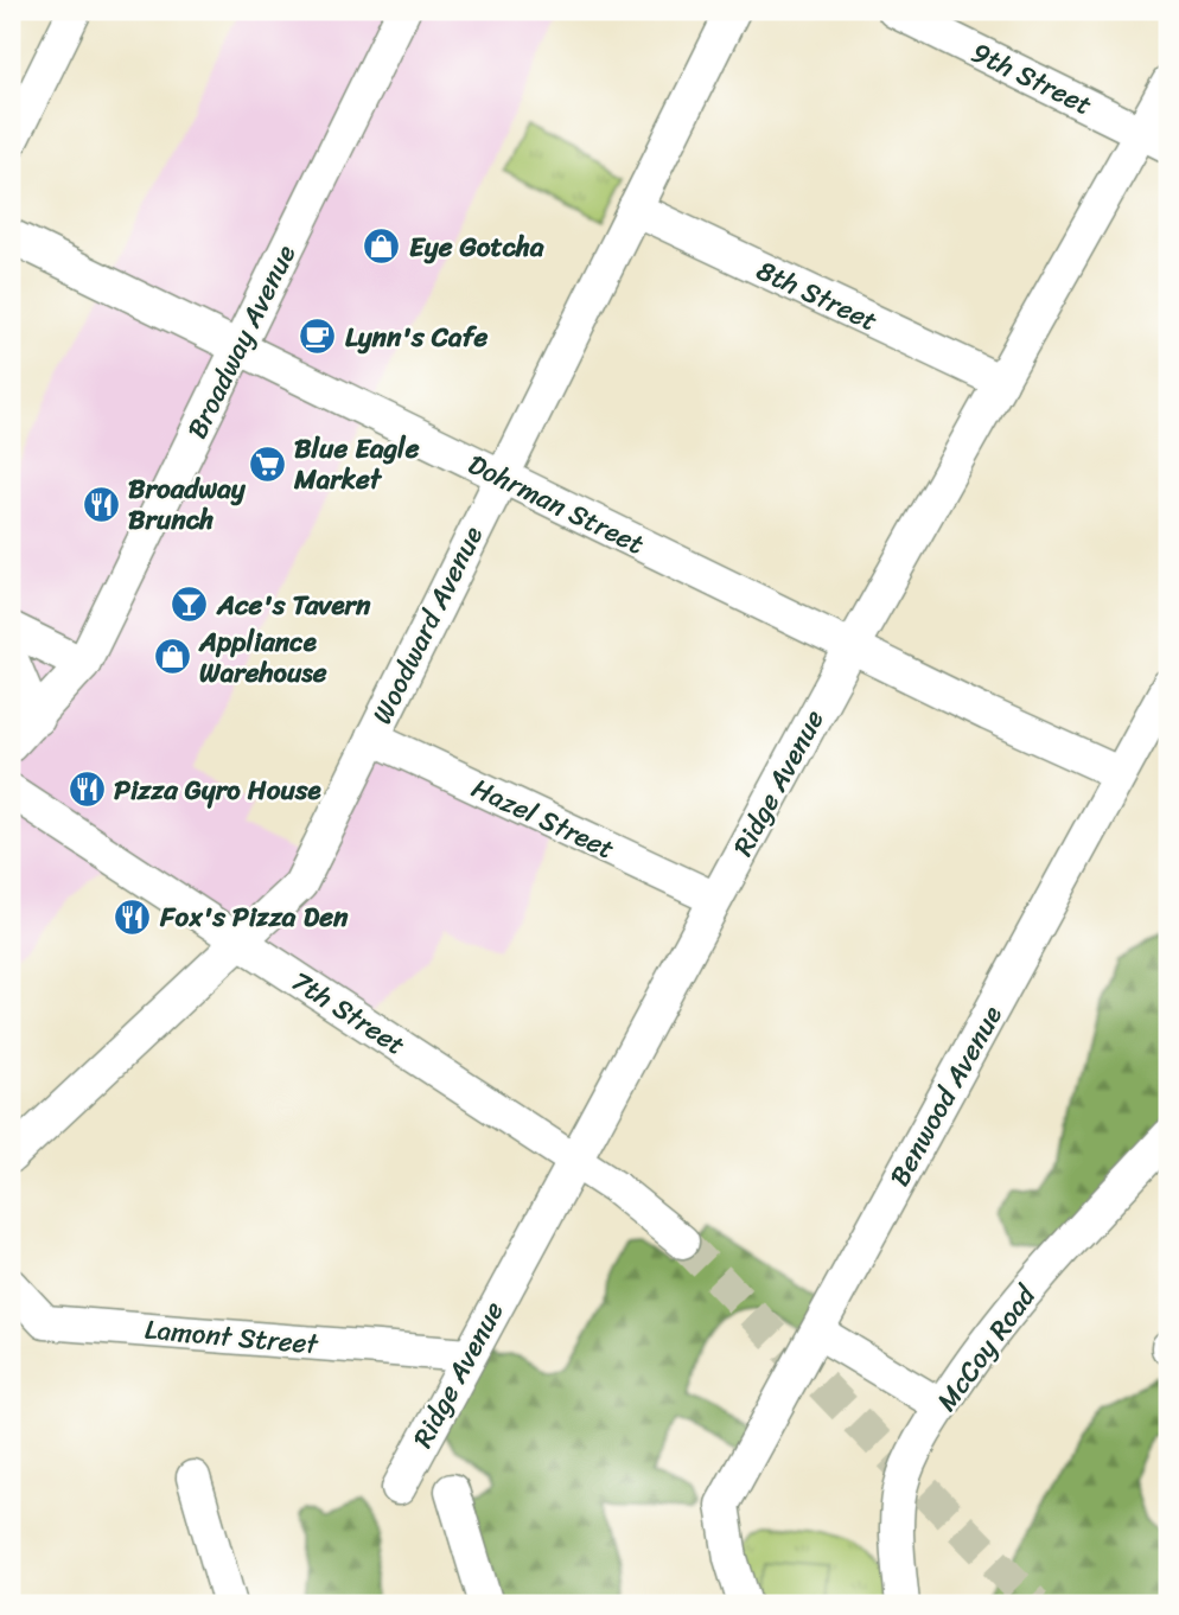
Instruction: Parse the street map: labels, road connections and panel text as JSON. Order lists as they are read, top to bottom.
{
  "streets": {
    "street": [
      "9th Street",
      "8th Street",
      "Broadway Avenue",
      "Dohrman Street",
      "Woodward Avenue",
      "Ridge Avenue",
      "Hazel Street",
      "7th Street",
      "Benwood Avenue",
      "Lamont Street",
      "McCoy Road"
    ]
  },
  "crossings": [
    ["9th Street", "Ridge Avenue"],
    ["8th Street", "Woodward Avenue"],
    ["8th Street", "Ridge Avenue"],
    ["Broadway Avenue", "Dohrman Street"],
    ["Dohrman Street", "Woodward Avenue"],
    ["Dohrman Street", "Ridge Avenue"],
    ["Woodward Avenue", "Hazel Street"],
    ["Woodward Avenue", "7th Street"],
    ["Ridge Avenue", "Hazel Street"],
    ["Ridge Avenue", "7th Street"],
    ["Ridge Avenue", "Lamont Street"]
  ],
  "places": {
    "shop": ["Eye Gotcha", "Appliance Warehouse"],
    "cafe": ["Lynn's Cafe"],
    "supermarket": ["Blue Eagle Market"],
    "restaurant": ["Broadway Brunch", "Pizza Gyro House", "Fox's Pizza Den"],
    "bar": ["Ace's Tavern"]
  }
}
